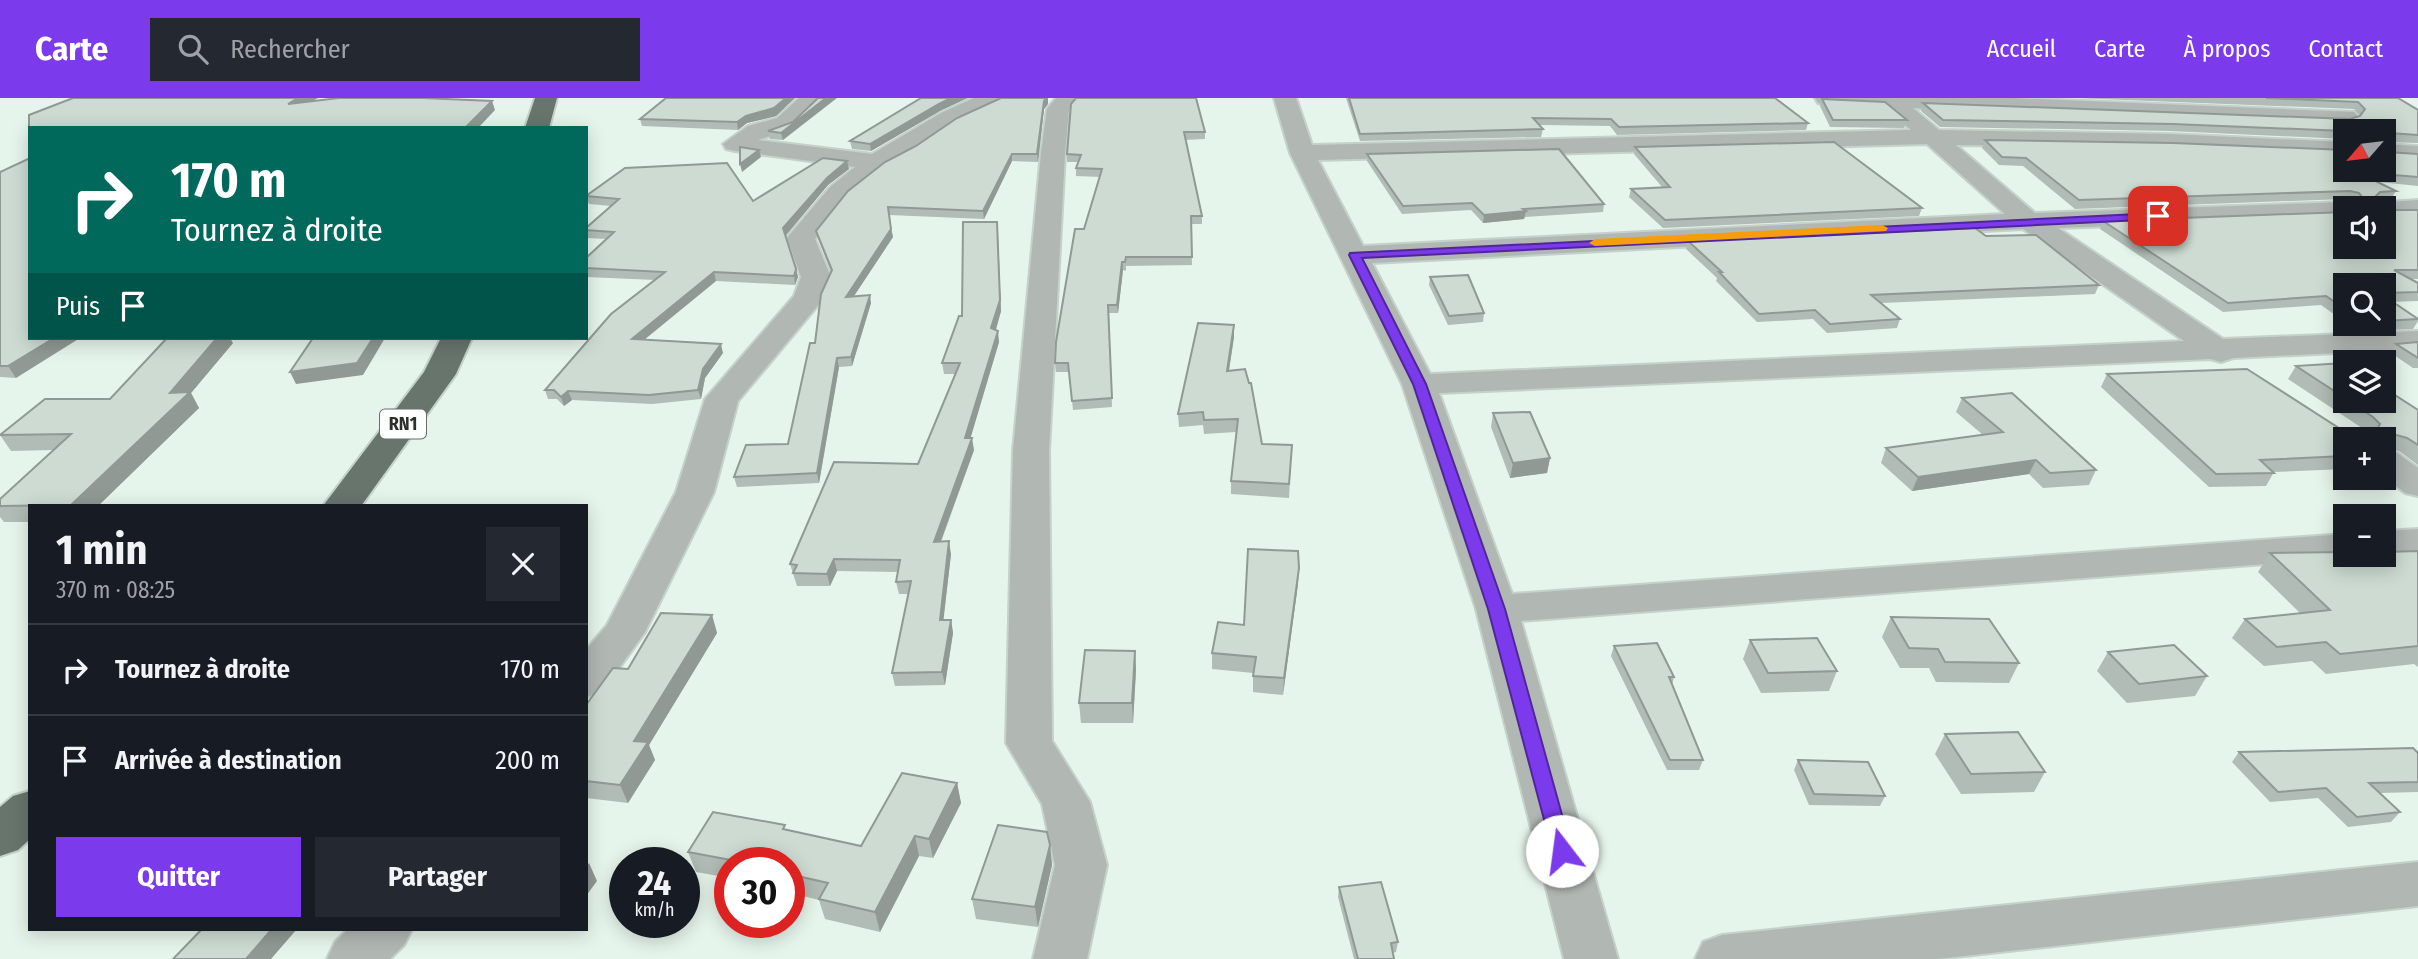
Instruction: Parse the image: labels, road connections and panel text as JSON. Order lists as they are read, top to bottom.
{
  "streets": {
    "highway": ["RN1"]
  },
  "north": "bottom left",
  "page": {
    "header": "Carte",
    "search": "Rechercher",
    "nav": [
      "Accueil",
      "Carte",
      "À propos",
      "Contact"
    ],
    "map_buttons": ["+", "−"],
    "turn": ["170 m", "Tournez à droite"],
    "then": "Puis",
    "heading": ["1 min", "370 m · 08:25"],
    "list": [
      {
        "name": "Tournez à droite",
        "value": "170 m"
      },
      {
        "name": "Arrivée à destination",
        "value": "200 m"
      }
    ],
    "buttons": ["Quitter", "Partager"],
    "speed": "24 km/h",
    "limit": "30"
  }
}
